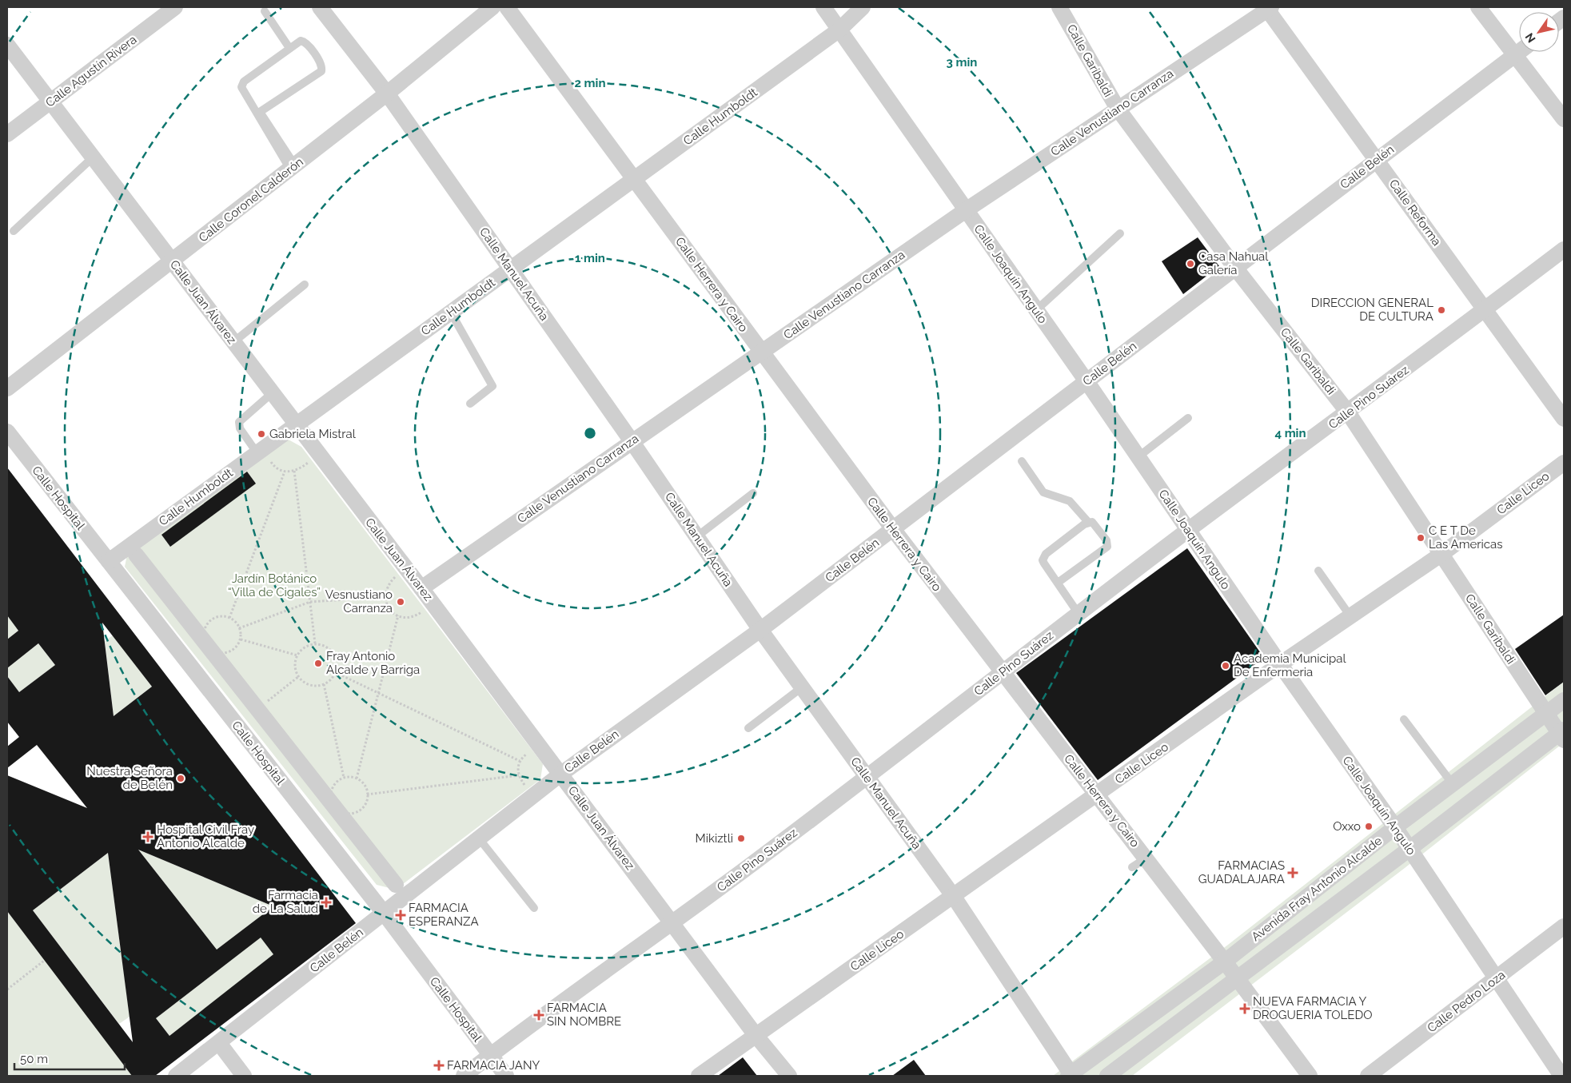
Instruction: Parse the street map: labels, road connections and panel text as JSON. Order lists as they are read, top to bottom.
{
  "streets": {
    "street": [
      "Calle Garibaldi",
      "Calle Agustín Rivera",
      "Calle Venustiano Carranza",
      "Calle Humboldt",
      "Calle Belén",
      "Calle Coronel Calderón",
      "Calle Reforma",
      "Calle Manuel Acuña",
      "Calle Joaquín Angulo",
      "Calle Herrera y Cairo",
      "Calle Juan Álvarez",
      "Calle Pino Suárez",
      "Calle Liceo",
      "Calle Hospital",
      "Avenida Fray Antonio Alcalde",
      "Calle Pedro Loza"
    ]
  },
  "crossings": [
    ["Calle Garibaldi", "Calle Venustiano Carranza"],
    ["Calle Garibaldi", "Calle Belén"],
    ["Calle Garibaldi", "Calle Pino Suárez"],
    ["Calle Garibaldi", "Calle Liceo"],
    ["Calle Garibaldi", "Avenida Fray Antonio Alcalde"],
    ["Calle Agustín Rivera", "Calle Juan Álvarez"],
    ["Calle Venustiano Carranza", "Calle Reforma"],
    ["Calle Venustiano Carranza", "Calle Manuel Acuña"],
    ["Calle Venustiano Carranza", "Calle Joaquín Angulo"],
    ["Calle Venustiano Carranza", "Calle Herrera y Cairo"],
    ["Calle Venustiano Carranza", "Calle Juan Álvarez"],
    ["Calle Humboldt", "Calle Manuel Acuña"],
    ["Calle Humboldt", "Calle Joaquín Angulo"],
    ["Calle Humboldt", "Calle Herrera y Cairo"],
    ["Calle Humboldt", "Calle Juan Álvarez"],
    ["Calle Humboldt", "Calle Hospital"],
    ["Calle Belén", "Calle Reforma"],
    ["Calle Belén", "Calle Manuel Acuña"],
    ["Calle Belén", "Calle Joaquín Angulo"],
    ["Calle Belén", "Calle Herrera y Cairo"],
    ["Calle Belén", "Calle Juan Álvarez"],
    ["Calle Belén", "Calle Hospital"],
    ["Calle Coronel Calderón", "Calle Manuel Acuña"],
    ["Calle Coronel Calderón", "Calle Juan Álvarez"],
    ["Calle Reforma", "Calle Pino Suárez"],
    ["Calle Manuel Acuña", "Calle Pino Suárez"],
    ["Calle Manuel Acuña", "Calle Liceo"],
    ["Calle Manuel Acuña", "Avenida Fray Antonio Alcalde"],
    ["Calle Joaquín Angulo", "Calle Pino Suárez"],
    ["Calle Joaquín Angulo", "Calle Liceo"],
    ["Calle Joaquín Angulo", "Avenida Fray Antonio Alcalde"],
    ["Calle Joaquín Angulo", "Calle Pedro Loza"],
    ["Calle Herrera y Cairo", "Calle Pino Suárez"],
    ["Calle Herrera y Cairo", "Calle Liceo"],
    ["Calle Herrera y Cairo", "Avenida Fray Antonio Alcalde"],
    ["Calle Juan Álvarez", "Calle Pino Suárez"],
    ["Calle Juan Álvarez", "Calle Liceo"],
    ["Calle Pino Suárez", "Calle Hospital"]
  ],
  "parks": ["Jardín Botánico “Villa de Cigales”"],
  "places": {
    "other": [
      "Casa Nahual Galería",
      "DIRECCION GENERAL DE CULTURA",
      "Gabriela Mistral",
      "C E T De Las Americas",
      "Vesnustiano Carranza",
      "Fray Antonio Alcalde y Barriga",
      "Academia Municipal De Enfermeria",
      "Nuestra Señora de Belén",
      "Oxxo",
      "Mikiztli"
    ],
    "health": [
      "Hospital Civil Fray Antonio Alcalde",
      "FARMACIAS GUADALAJARA",
      "Farmacia de La Salud",
      "FARMACIA ESPERANZA",
      "NUEVA FARMACIA Y DROGUERIA TOLEDO",
      "FARMACIA SIN NOMBRE",
      "FARMACIA JANY"
    ]
  },
  "scale_bar": "50 m",
  "north": "bottom left",
  "rings": [
    "3 min",
    "2 min",
    "1 min",
    "4 min"
  ]
}
